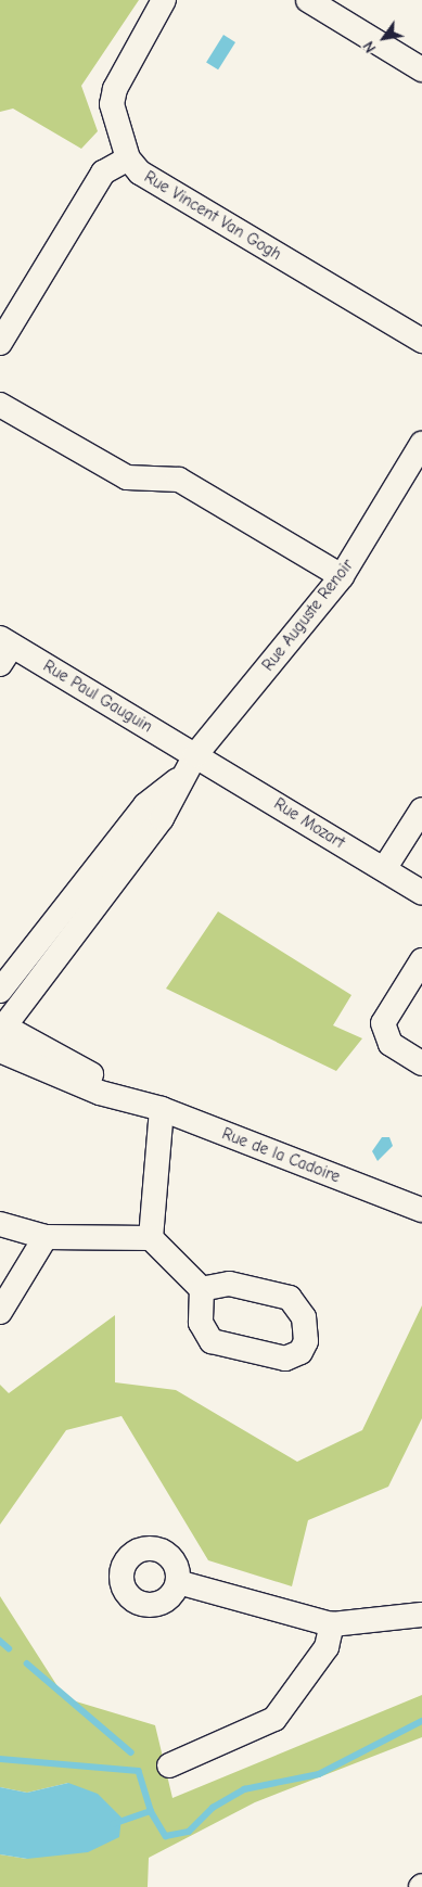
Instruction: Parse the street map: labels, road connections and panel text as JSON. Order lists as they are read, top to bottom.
{
  "streets": {
    "street": [
      "Rue Vincent Van Gogh",
      "Rue Auguste Renoir",
      "Rue Paul Gauguin",
      "Rue Mozart",
      "Rue de la Cadoire"
    ]
  },
  "crossings": [
    ["Rue Auguste Renoir", "Rue Paul Gauguin"],
    ["Rue Auguste Renoir", "Rue Mozart"],
    ["Rue Auguste Renoir", "Rue de la Cadoire"],
    ["Rue Paul Gauguin", "Rue Mozart"]
  ],
  "north": "bottom left"
}
